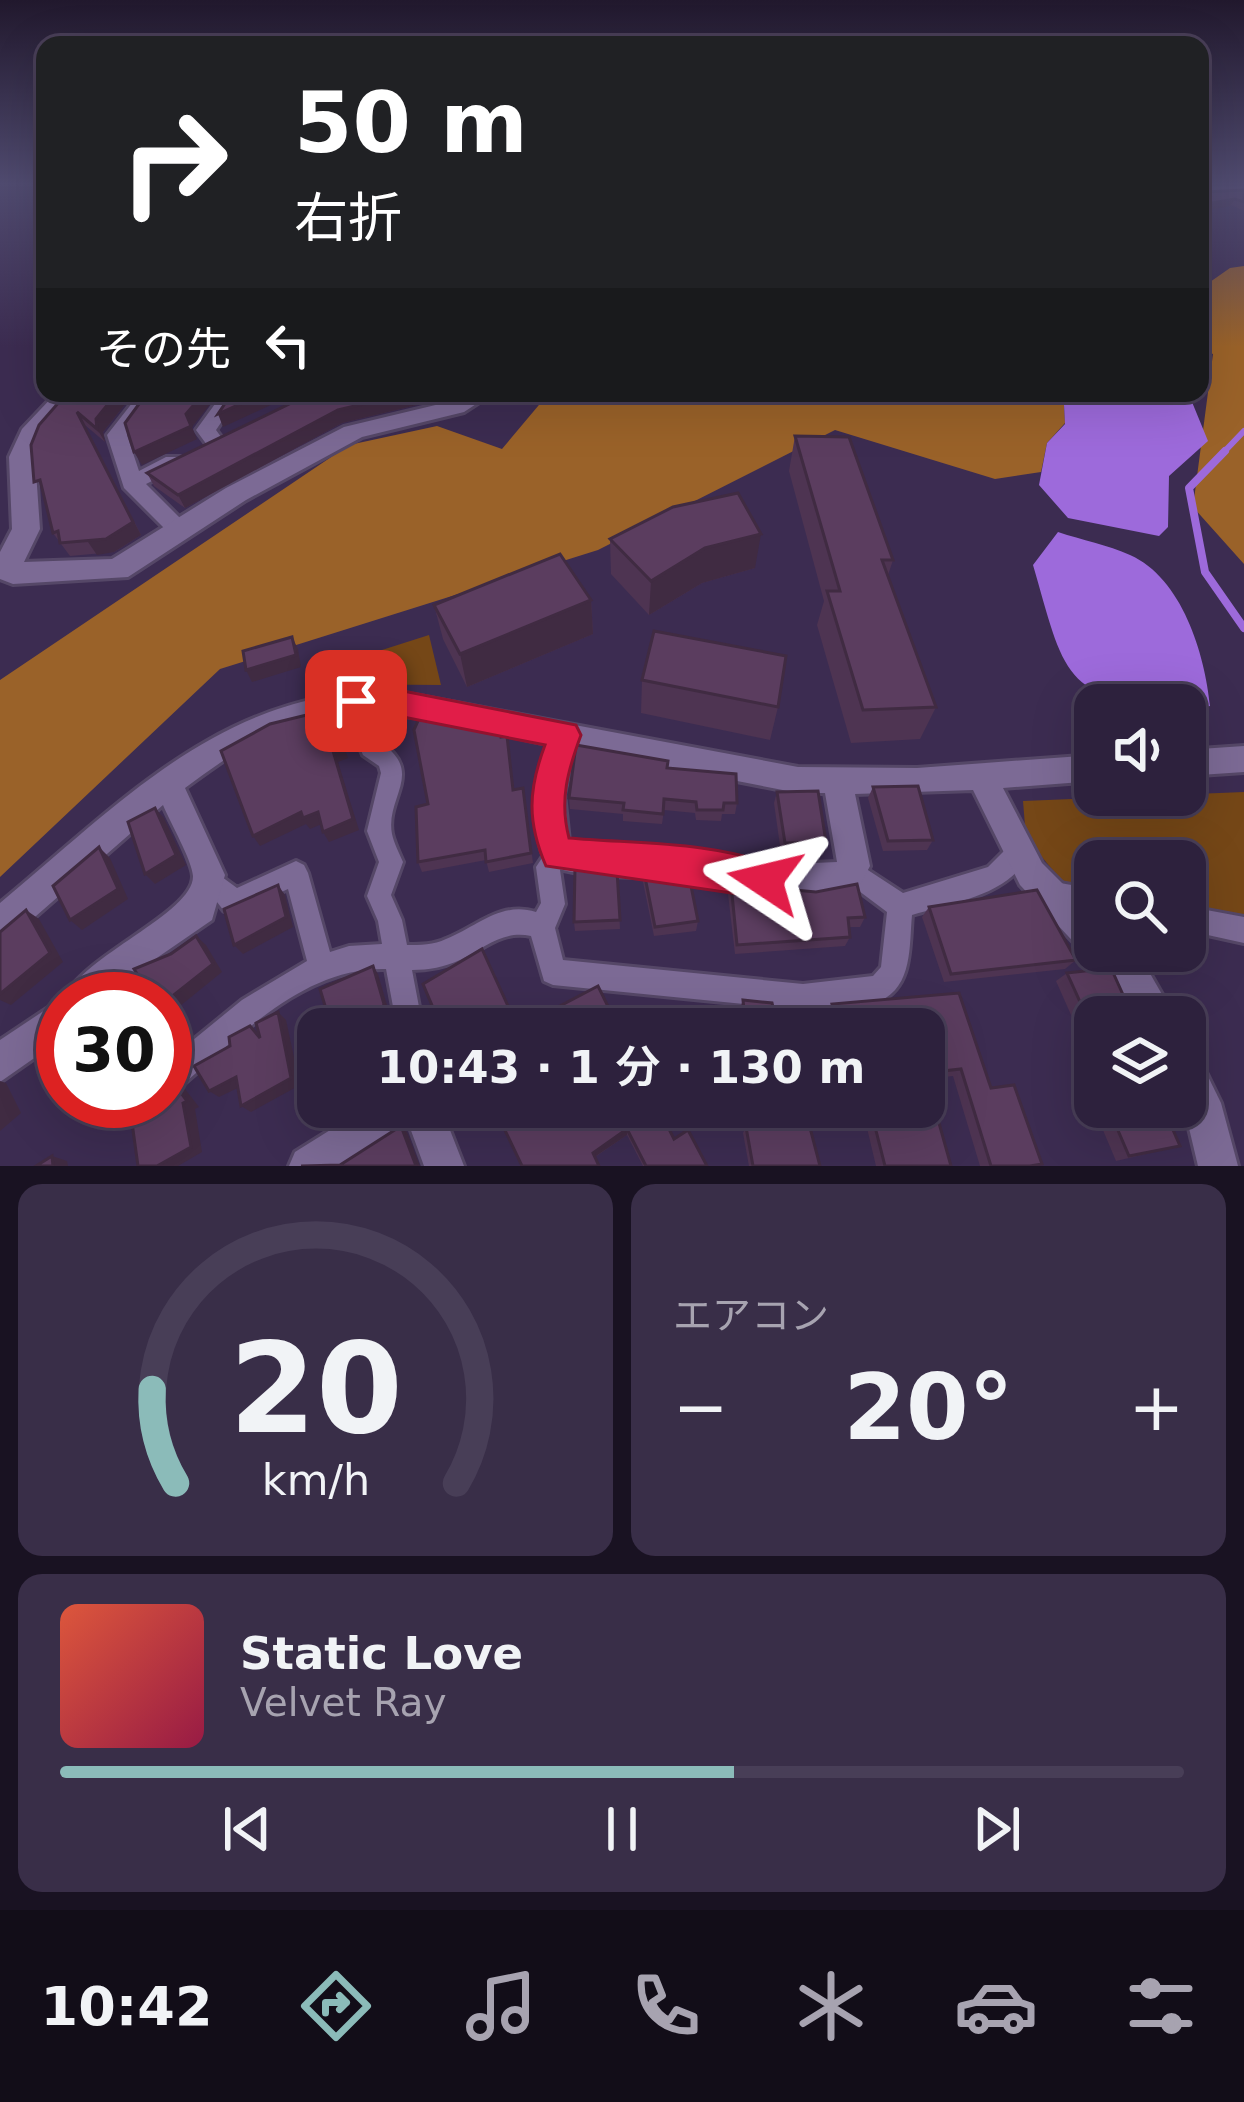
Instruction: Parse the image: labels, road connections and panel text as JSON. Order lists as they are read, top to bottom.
{
  "page": {
    "turn": ["50 m", "右折"],
    "then": "その先",
    "limit": "30",
    "trip": "10:43 · 1 分 · 130 m",
    "tile": "エアコン",
    "heat": ["−", "20°", "+"],
    "song": ["Static Love", "Velvet Ray"],
    "tabs": "10:42",
    "gauge": ["20", "km/h"]
  }
}
